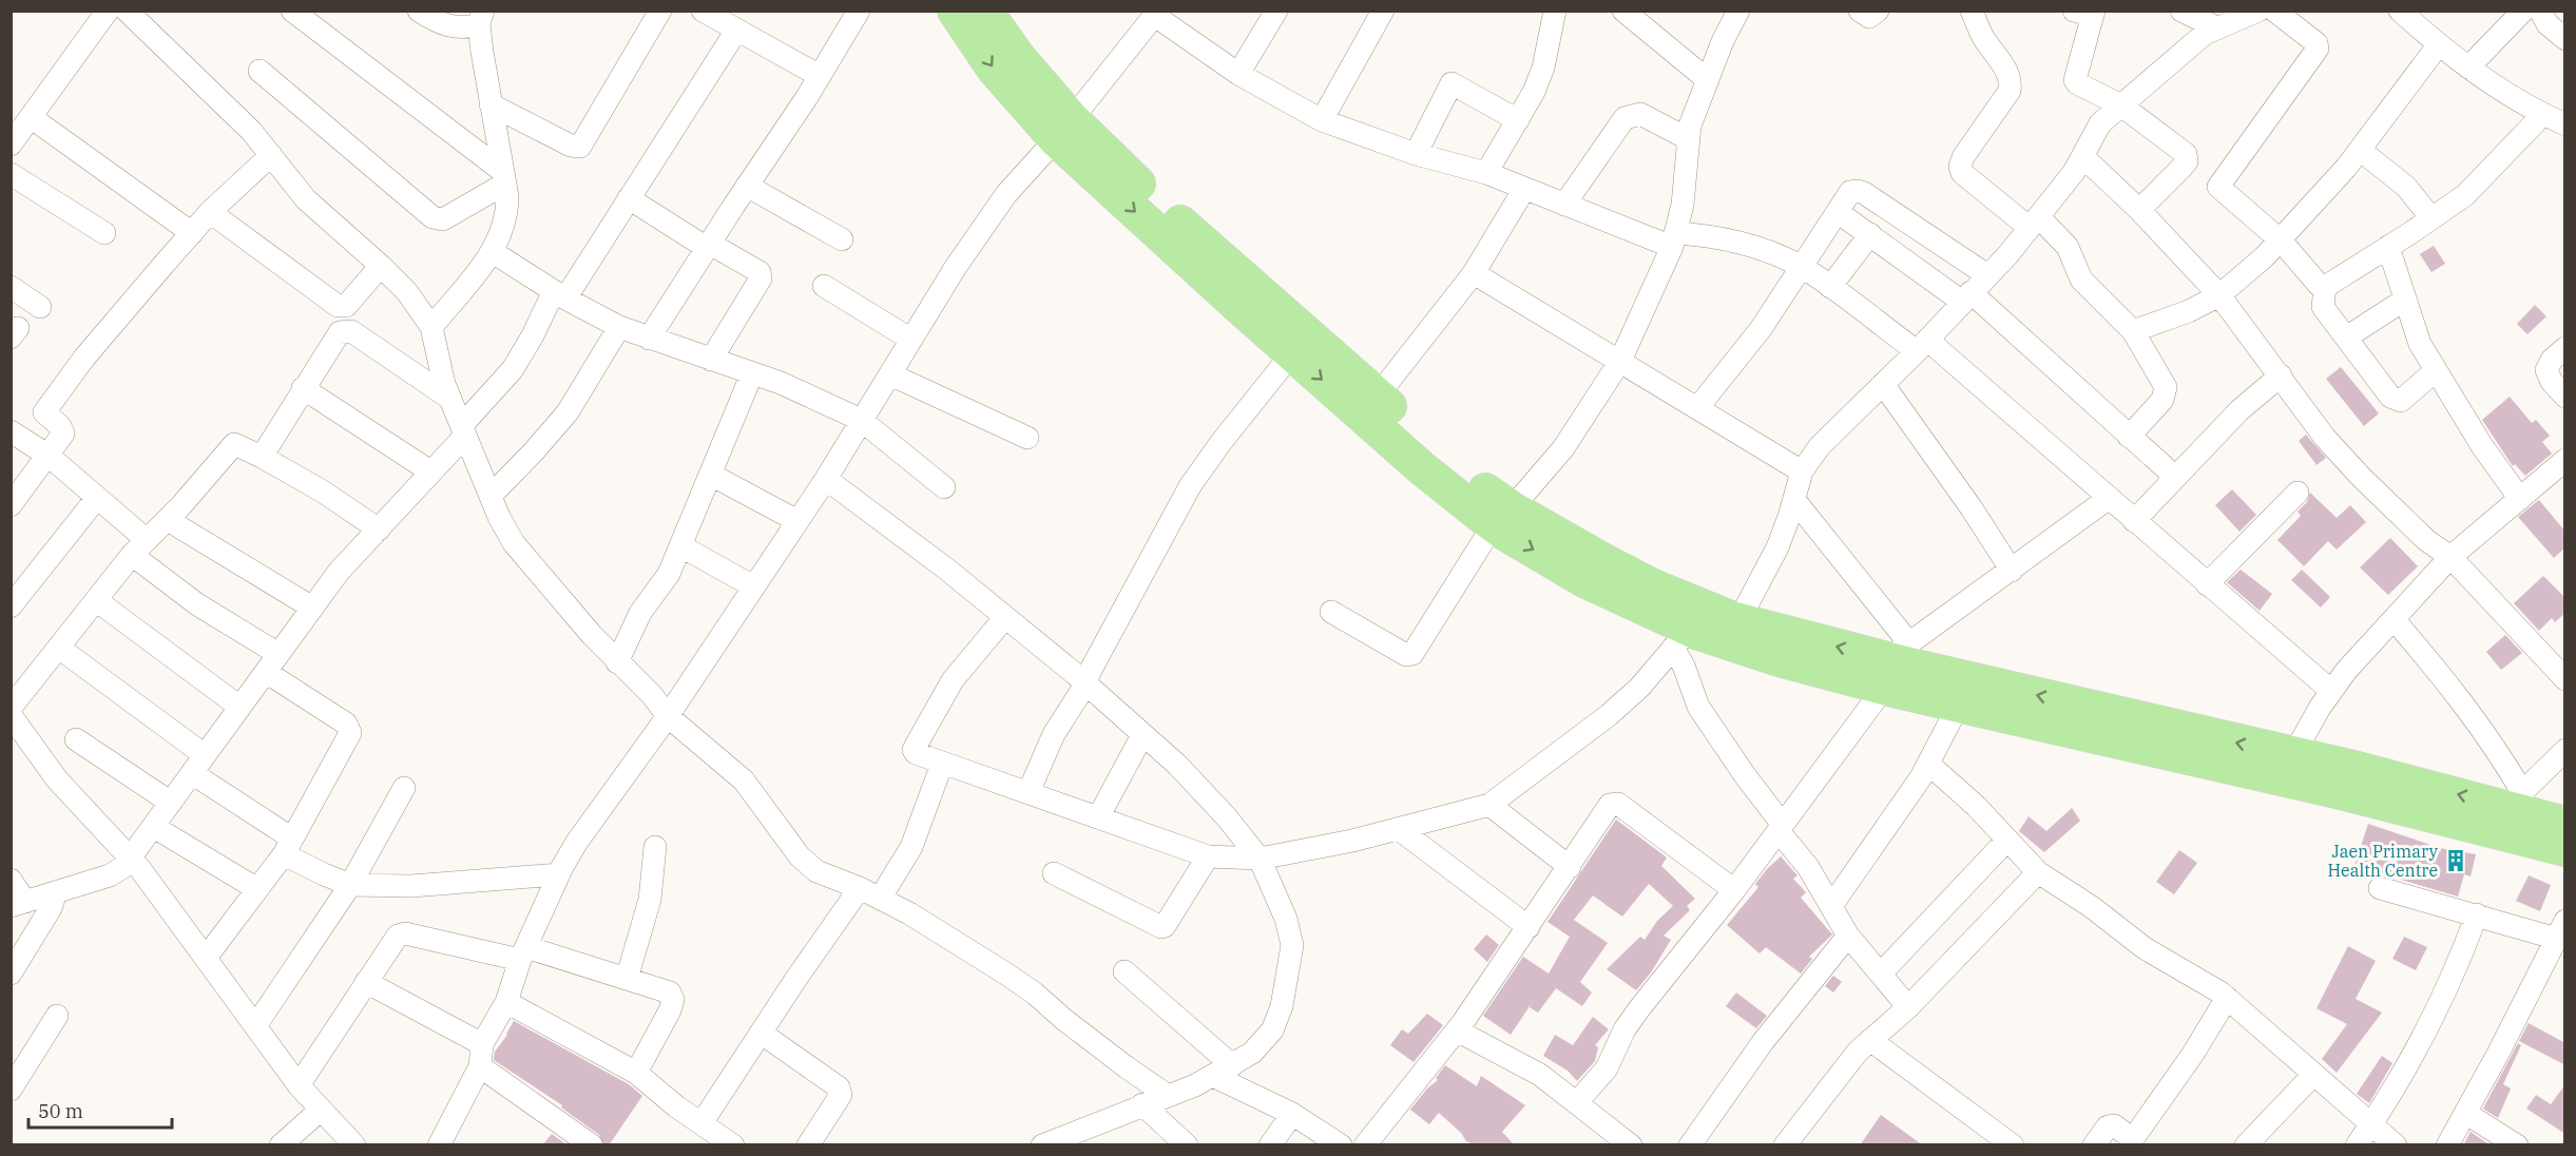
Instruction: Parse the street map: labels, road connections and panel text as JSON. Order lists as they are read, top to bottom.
{
  "places": {
    "building": ["Jaen Primary Health Centre"]
  },
  "scale_bar": "50 m"
}
